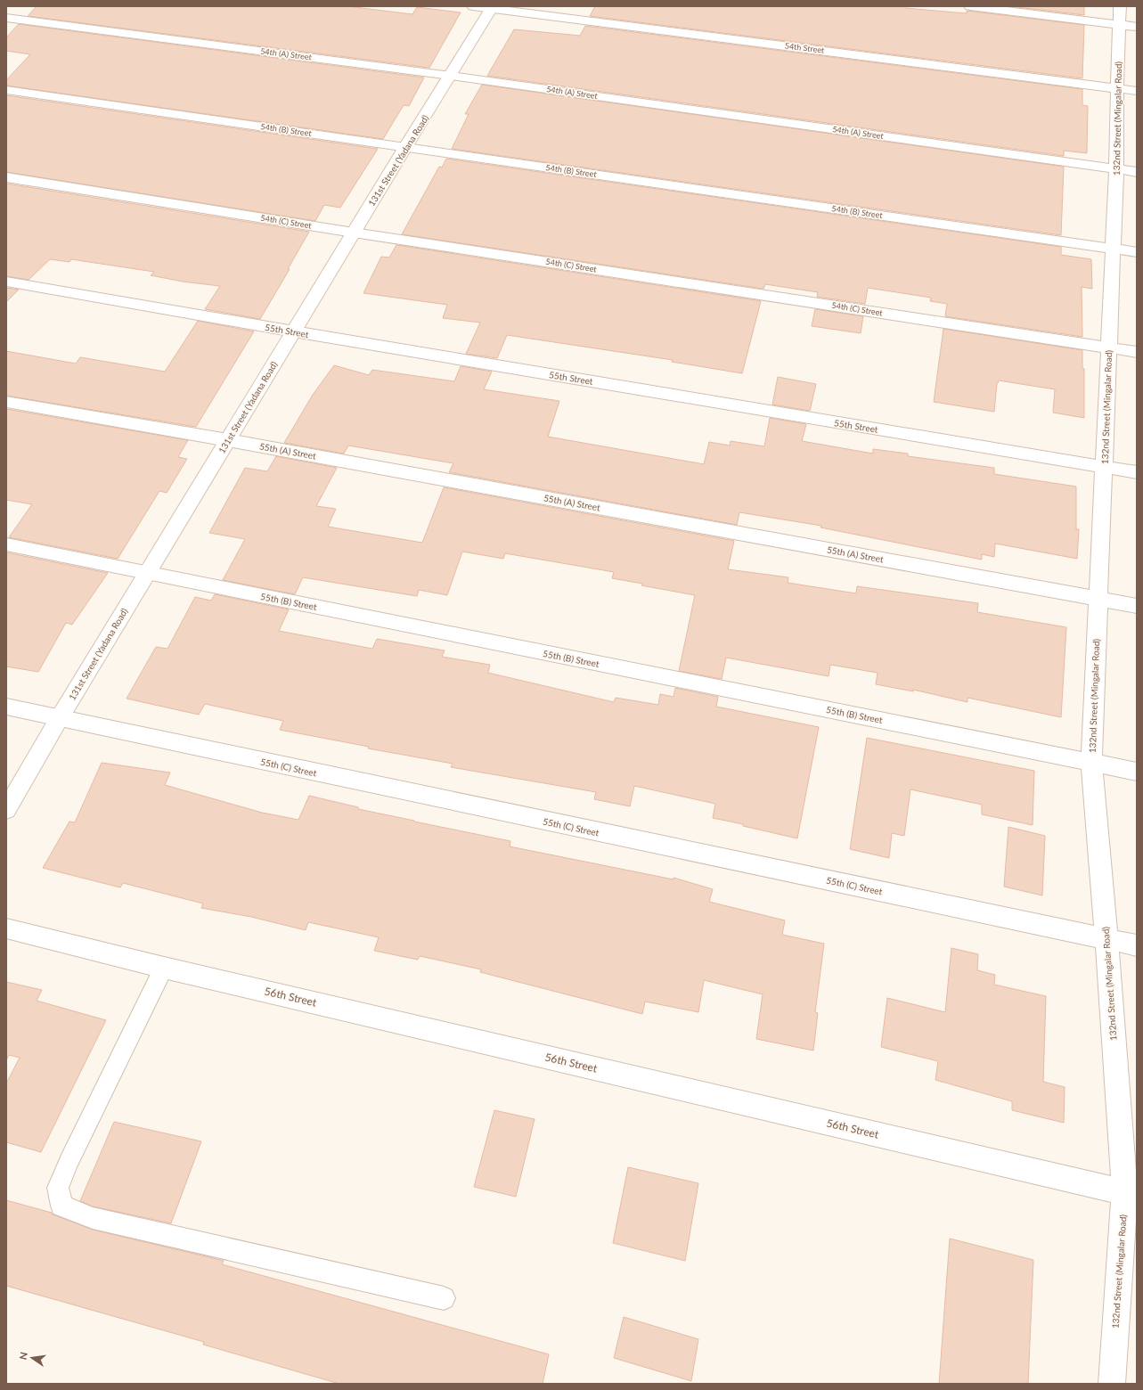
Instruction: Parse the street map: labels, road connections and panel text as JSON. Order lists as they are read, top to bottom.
{
  "streets": {
    "street": [
      "54th Street",
      "54th (A) Street",
      "132nd Street (Mingalar Road)",
      "54th (B) Street",
      "131st Street (Yadana Road)",
      "54th (C) Street",
      "55th Street",
      "55th (A) Street",
      "55th (B) Street",
      "55th (C) Street",
      "56th Street"
    ]
  },
  "crossings": [
    ["54th Street", "132nd Street (Mingalar Road)"],
    ["54th Street", "131st Street (Yadana Road)"],
    ["54th (A) Street", "132nd Street (Mingalar Road)"],
    ["54th (A) Street", "131st Street (Yadana Road)"],
    ["132nd Street (Mingalar Road)", "54th (B) Street"],
    ["132nd Street (Mingalar Road)", "54th (C) Street"],
    ["132nd Street (Mingalar Road)", "55th Street"],
    ["132nd Street (Mingalar Road)", "55th (A) Street"],
    ["132nd Street (Mingalar Road)", "55th (B) Street"],
    ["132nd Street (Mingalar Road)", "55th (C) Street"],
    ["132nd Street (Mingalar Road)", "56th Street"],
    ["54th (B) Street", "131st Street (Yadana Road)"],
    ["131st Street (Yadana Road)", "54th (C) Street"],
    ["131st Street (Yadana Road)", "55th Street"],
    ["131st Street (Yadana Road)", "55th (A) Street"],
    ["131st Street (Yadana Road)", "55th (B) Street"],
    ["131st Street (Yadana Road)", "55th (C) Street"]
  ],
  "north": "left"
}
